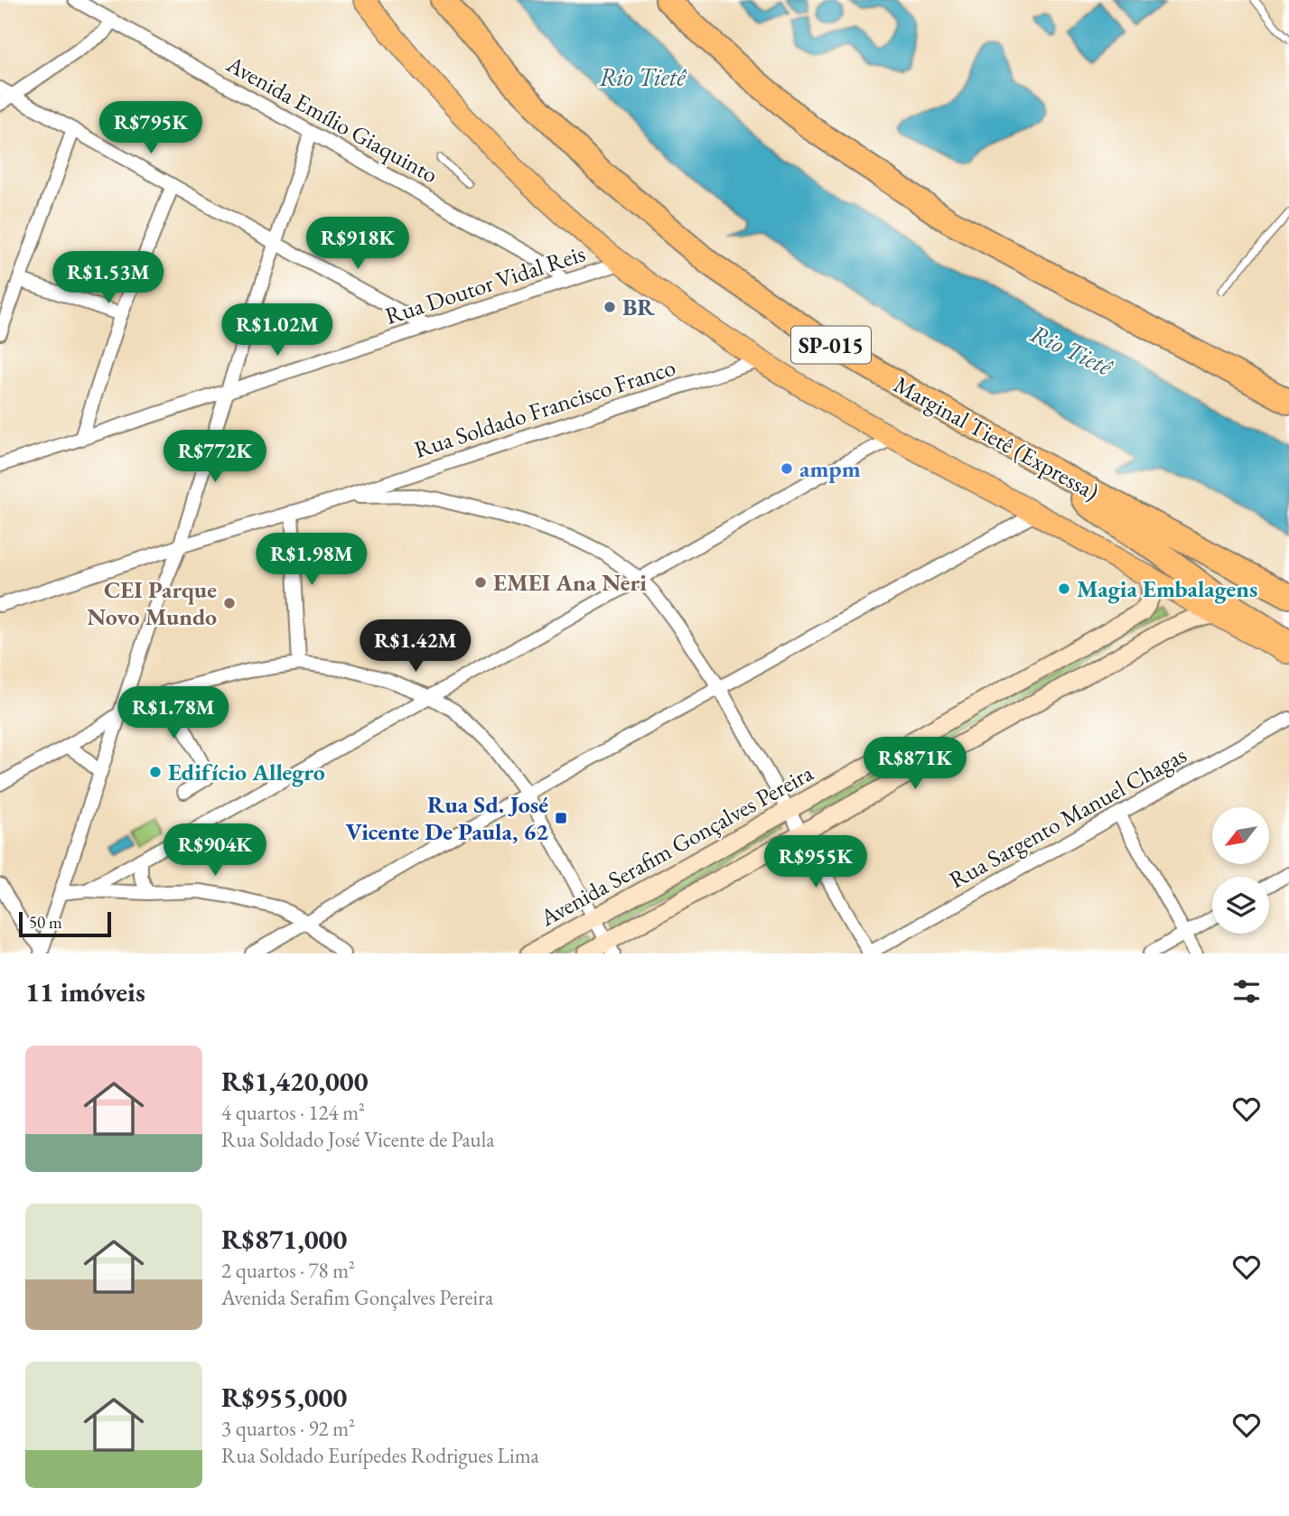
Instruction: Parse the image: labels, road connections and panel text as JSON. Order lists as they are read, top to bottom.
{
  "streets": {
    "highway": ["SP-015", "Marginal Tietê (Expressa)"],
    "main road": ["Avenida Serafim Gonçalves Pereira"],
    "street": [
      "Avenida Emílio Giaquinto",
      "Rua Doutor Vidal Reis",
      "Rua Soldado Francisco Franco",
      "Rua Sargento Manuel Chagas"
    ]
  },
  "crossings": [
    ["Avenida Emílio Giaquinto", "Rua Doutor Vidal Reis"]
  ],
  "water": ["Rio Tietê"],
  "places": {
    "other": [
      "BR",
      "ampm",
      "EMEI Ana Neri",
      "Magia Embalagens",
      "CEI Parque Novo Mundo",
      "Edifício Allegro"
    ],
    "transit": ["Rua Sd. José Vicente De Paula, 62"]
  },
  "scale_bar": "50 m",
  "north": "bottom left",
  "page": {
    "price": [
      "R$795K",
      "R$918K",
      "R$1.53M",
      "R$1.02M",
      "R$772K",
      "R$1.98M",
      "R$1.42M",
      "R$1.78M",
      "R$871K",
      "R$904K",
      "R$955K"
    ],
    "scale": "50 m",
    "heading": "11 imóveis",
    "list": [
      {
        "name": "R$1,420,000",
        "note": "4 quartos · 124 m² · Rua Soldado José Vicente de Paula"
      },
      {
        "name": "R$871,000",
        "note": "2 quartos · 78 m² · Avenida Serafim Gonçalves Pereira"
      },
      {
        "name": "R$955,000",
        "note": "3 quartos · 92 m² · Rua Soldado Eurípedes Rodrigues Lima"
      }
    ]
  }
}
